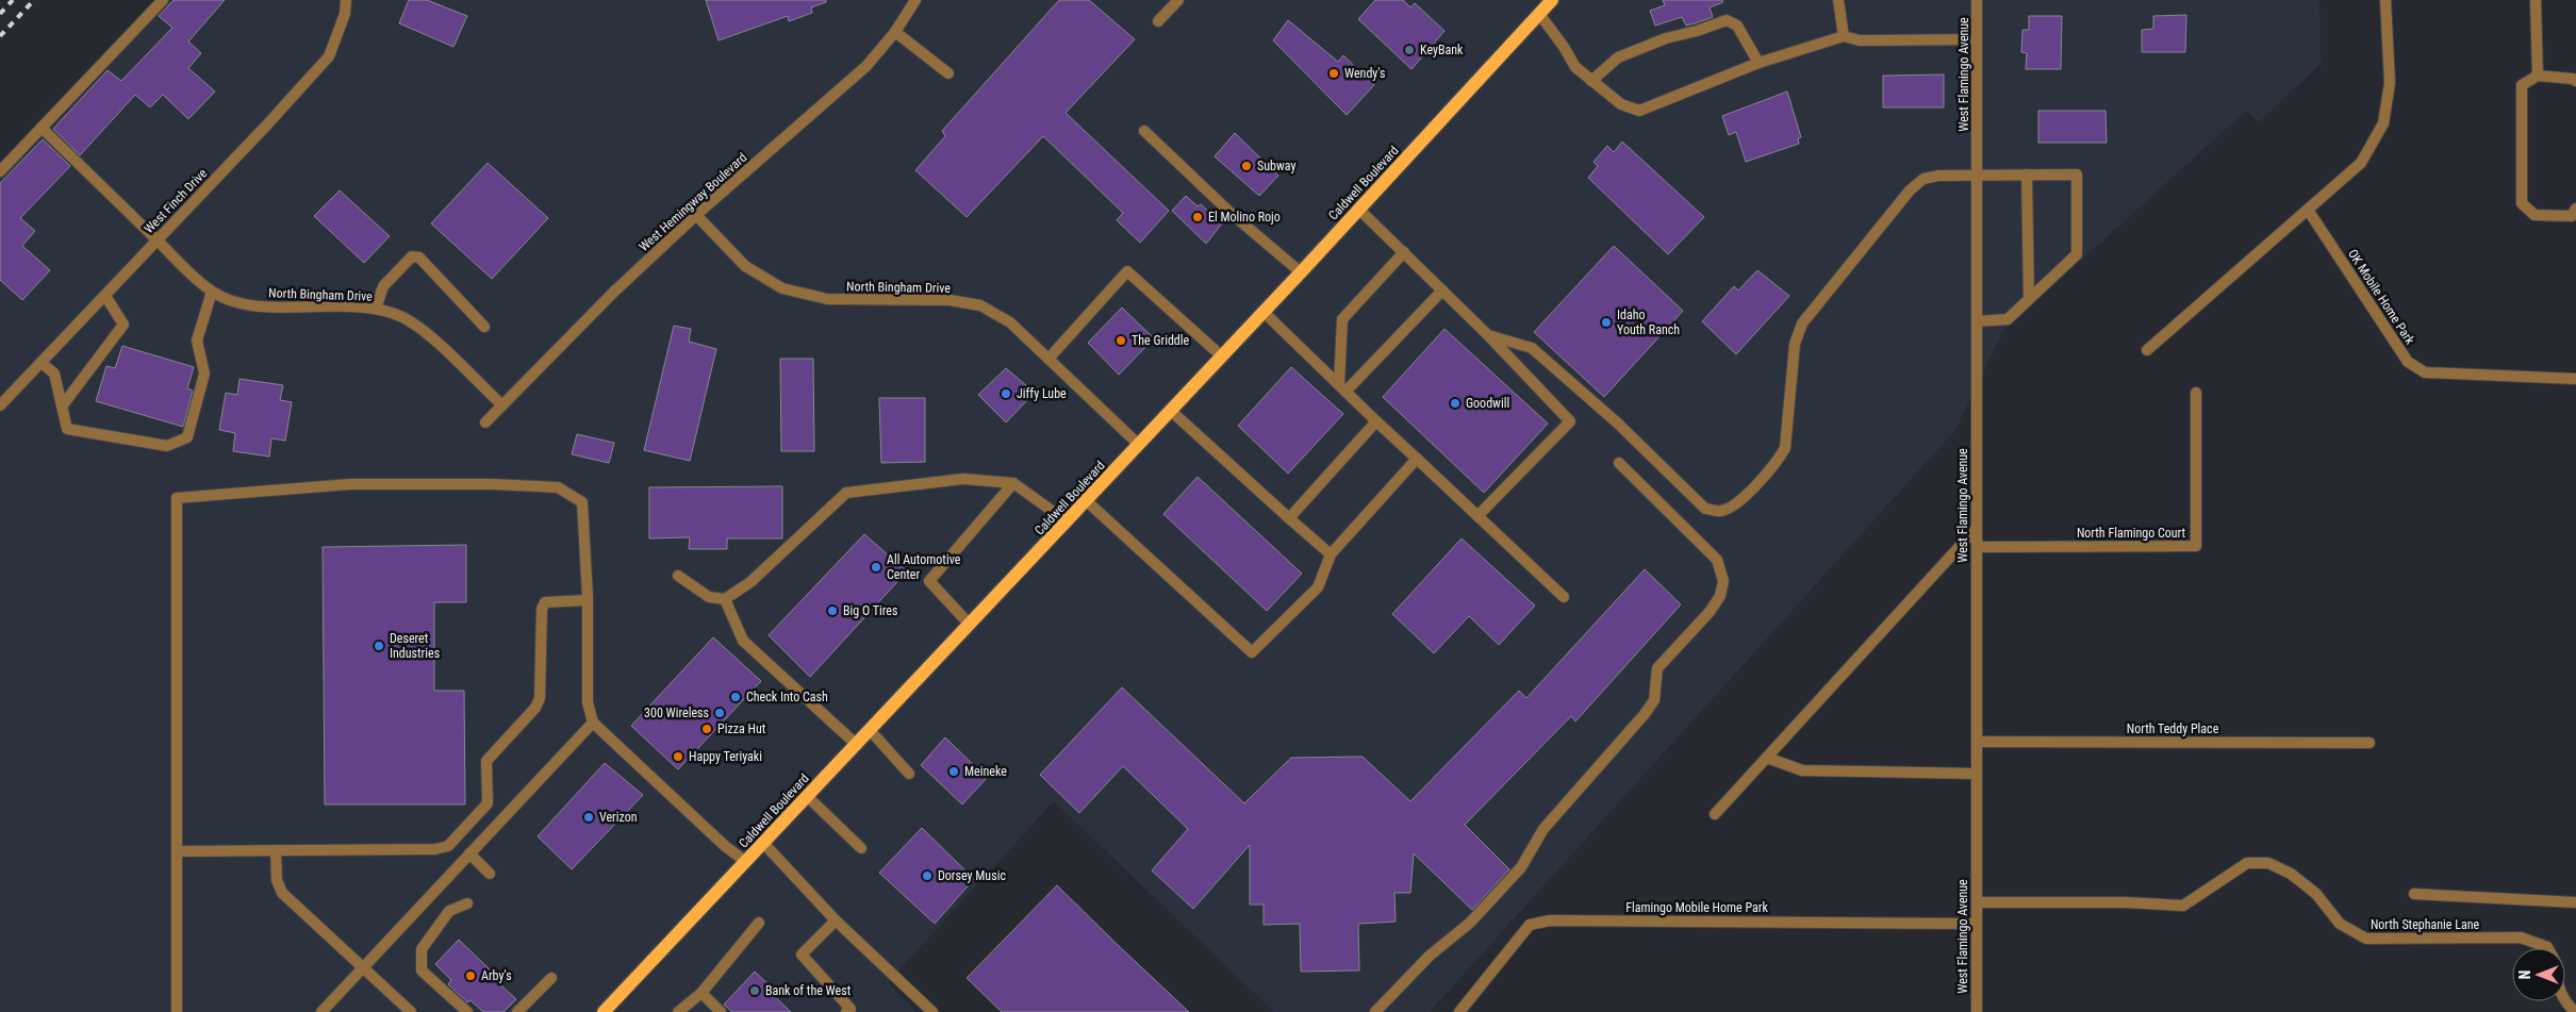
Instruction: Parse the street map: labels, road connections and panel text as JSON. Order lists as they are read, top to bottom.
{
  "streets": {
    "main road": ["Caldwell Boulevard"],
    "street": [
      "West Flamingo Avenue",
      "West Finch Drive",
      "West Hemingway Boulevard",
      "North Bingham Drive",
      "OK Mobile Home Park",
      "North Flamingo Court",
      "North Teddy Place",
      "Flamingo Mobile Home Park",
      "North Stephanie Lane"
    ]
  },
  "crossings": [
    ["West Flamingo Avenue", "North Flamingo Court"],
    ["West Flamingo Avenue", "North Teddy Place"],
    ["West Flamingo Avenue", "Flamingo Mobile Home Park"],
    ["West Flamingo Avenue", "North Stephanie Lane"],
    ["Caldwell Boulevard", "North Bingham Drive"],
    ["West Finch Drive", "North Bingham Drive"],
    ["West Hemingway Boulevard", "North Bingham Drive"]
  ],
  "places": [
    "KeyBank",
    "Wendy's",
    "Subway",
    "El Molino Rojo",
    "Idaho Youth Ranch",
    "The Griddle",
    "Jiffy Lube",
    "Goodwill",
    "All Automotive Center",
    "Big O Tires",
    "Deseret Industries",
    "Check Into Cash",
    "300 Wireless",
    "Pizza Hut",
    "Happy Teriyaki",
    "Meineke",
    "Verizon",
    "Dorsey Music",
    "Arby's",
    "Bank of the West"
  ],
  "north": "left"
}
